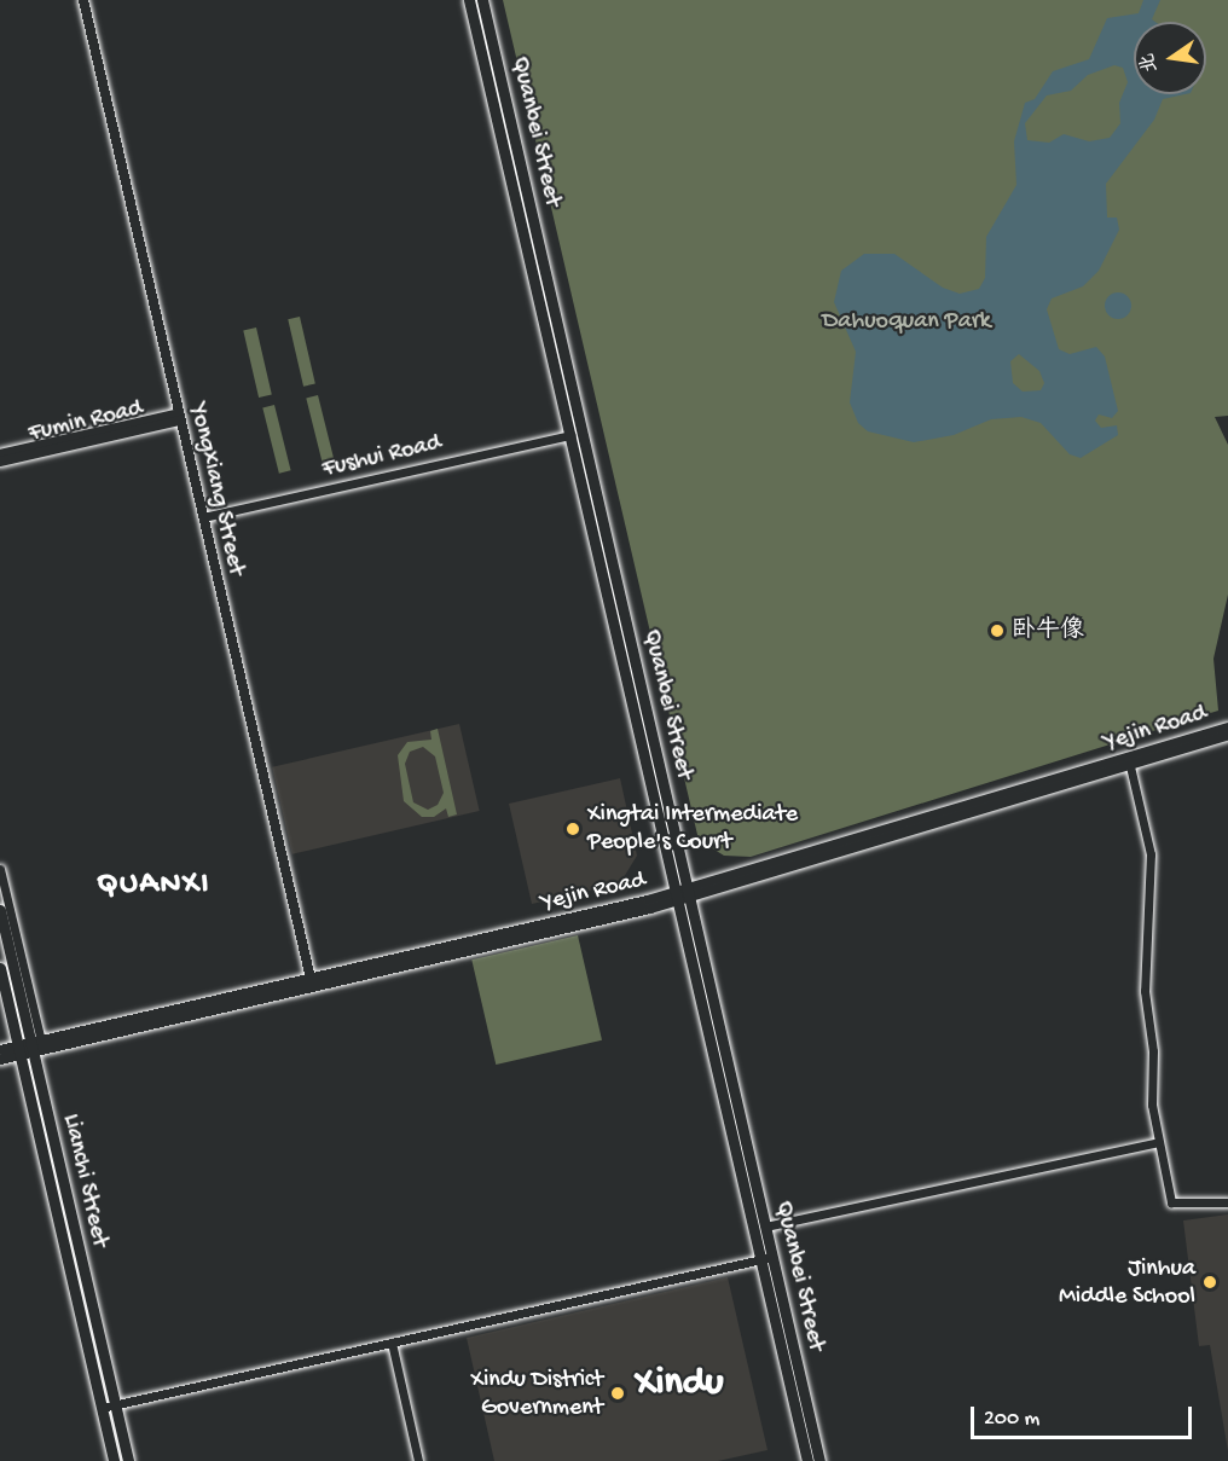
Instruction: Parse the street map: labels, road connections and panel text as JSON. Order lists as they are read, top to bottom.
{
  "streets": {
    "main road": ["Quanbei Street", "Lianchi Street"],
    "street": [
      "Fumin Road",
      "Fushui Road",
      "Yongxiang Street",
      "Yejin Road"
    ]
  },
  "crossings": [
    ["Quanbei Street", "Fushui Road"],
    ["Quanbei Street", "Yejin Road"],
    ["Fumin Road", "Yongxiang Street"],
    ["Fushui Road", "Yongxiang Street"],
    ["Yongxiang Street", "Yejin Road"],
    ["Yejin Road", "Lianchi Street"]
  ],
  "districts": ["QUANXI", "Xindu"],
  "parks": ["Dahuoquan Park"],
  "places": [
    "卧牛像",
    "Xingtai Intermediate People's Court",
    "Jinhua Middle School",
    "Xindu District Government"
  ],
  "scale_bar": "200 m",
  "north": "left"
}
